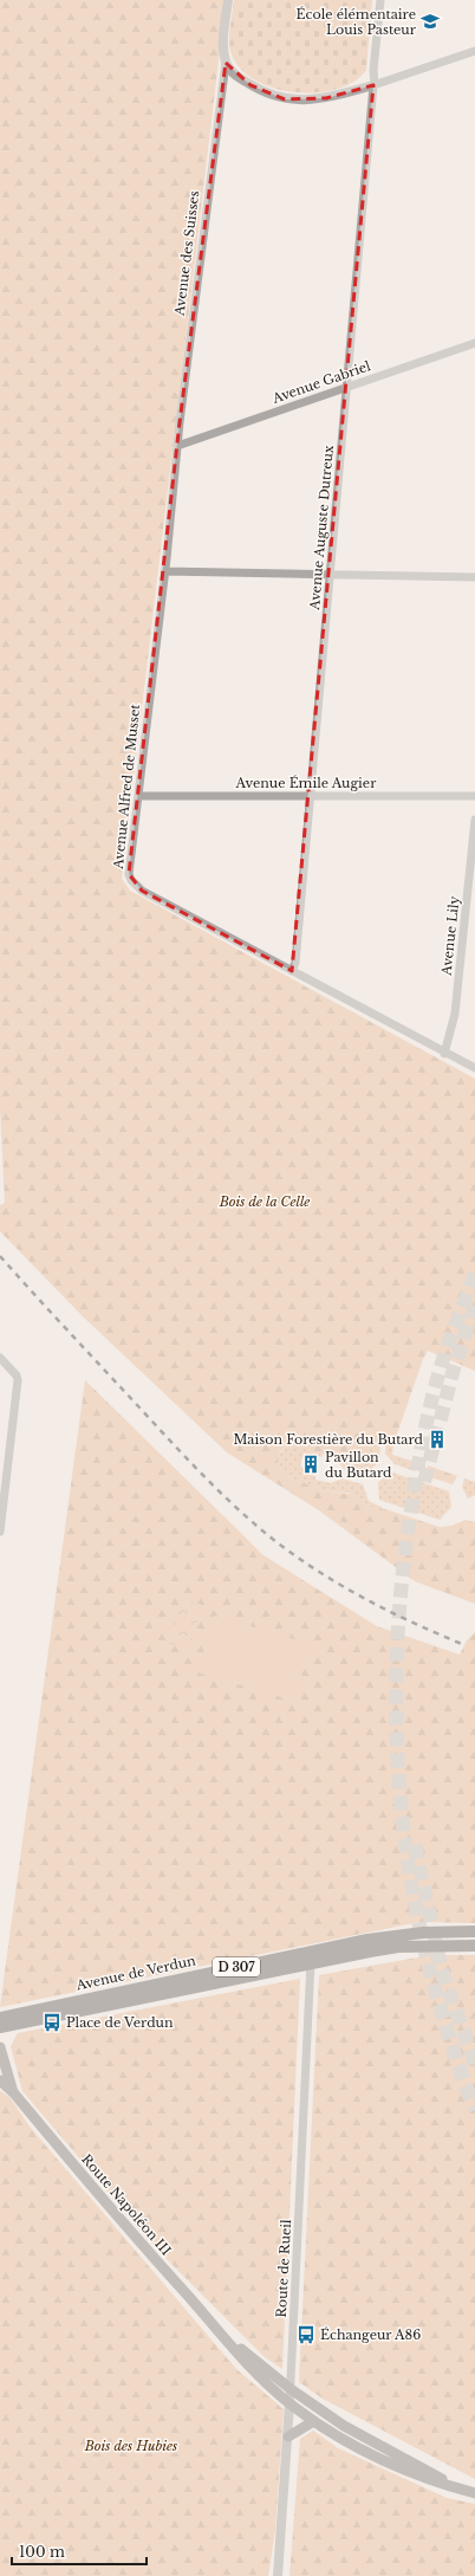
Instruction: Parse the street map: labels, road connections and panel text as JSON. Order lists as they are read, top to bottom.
{
  "streets": {
    "main road": ["D 307", "Avenue de Verdun", "Route Napoléon III"],
    "street": [
      "Avenue des Suisses",
      "Avenue Gabriel",
      "Avenue Auguste Dutreux",
      "Avenue Émile Augier",
      "Avenue Alfred de Musset",
      "Avenue Lily",
      "Route de Rueil"
    ]
  },
  "crossings": [
    ["Avenue des Suisses", "Avenue Gabriel"],
    ["Avenue des Suisses", "Avenue Alfred de Musset"],
    ["Avenue Gabriel", "Avenue Auguste Dutreux"],
    ["Avenue Gabriel", "Avenue Alfred de Musset"],
    ["Avenue Auguste Dutreux", "Avenue Émile Augier"],
    ["Avenue Auguste Dutreux", "Avenue Alfred de Musset"],
    ["Avenue Émile Augier", "Avenue Alfred de Musset"],
    ["Avenue Alfred de Musset", "Avenue Lily"],
    ["Avenue de Verdun", "Route de Rueil"],
    ["Route Napoléon III", "Route de Rueil"]
  ],
  "parks": ["Bois de la Celle", "Bois des Hubies"],
  "places": {
    "school or university": ["École élémentaire Louis Pasteur"],
    "building": ["Maison Forestière du Butard", "Pavillon du Butard"],
    "bus stop": ["Place de Verdun", "Échangeur A86"]
  },
  "scale_bar": "100 m"
}
